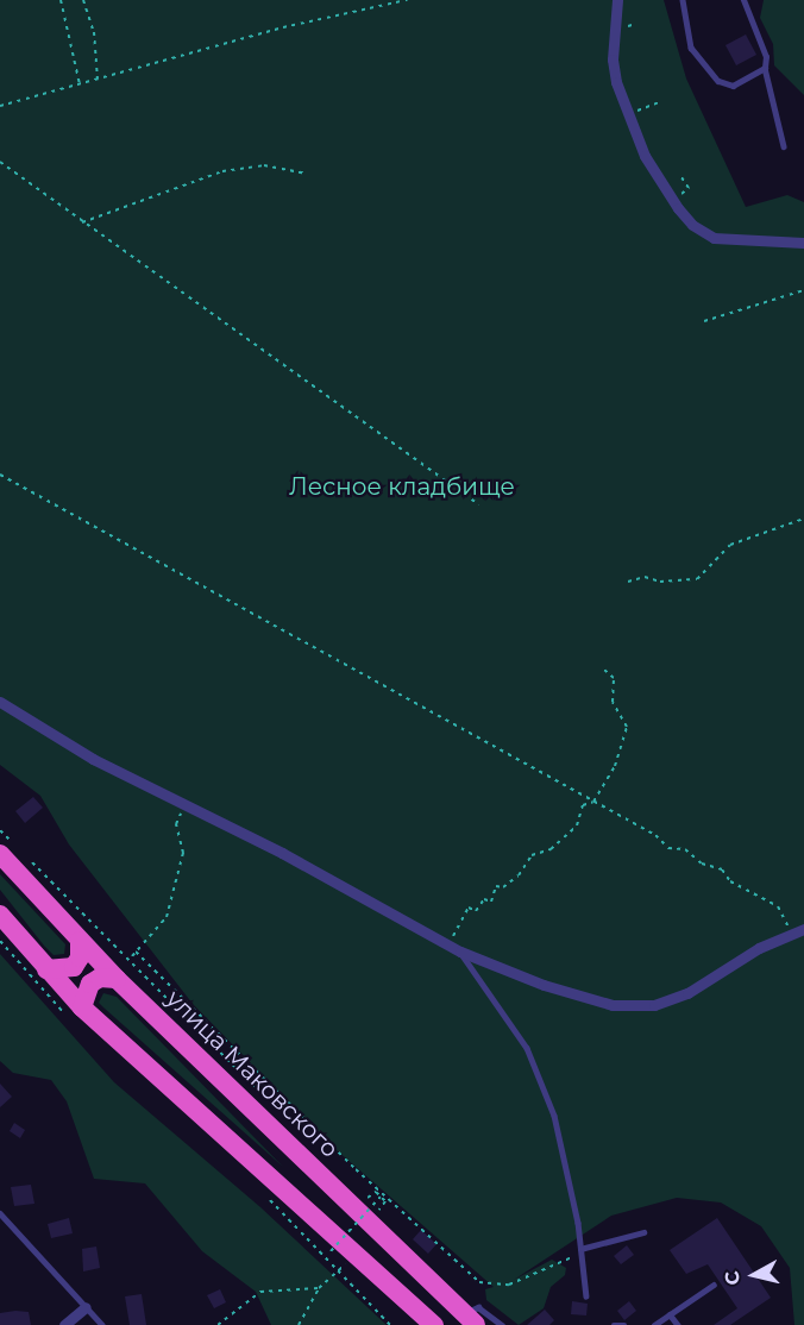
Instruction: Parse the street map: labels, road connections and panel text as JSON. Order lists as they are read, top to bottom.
{
  "streets": {
    "highway": ["улица Маковского"]
  },
  "parks": ["Лесное кладбище"],
  "north": "left"
}
